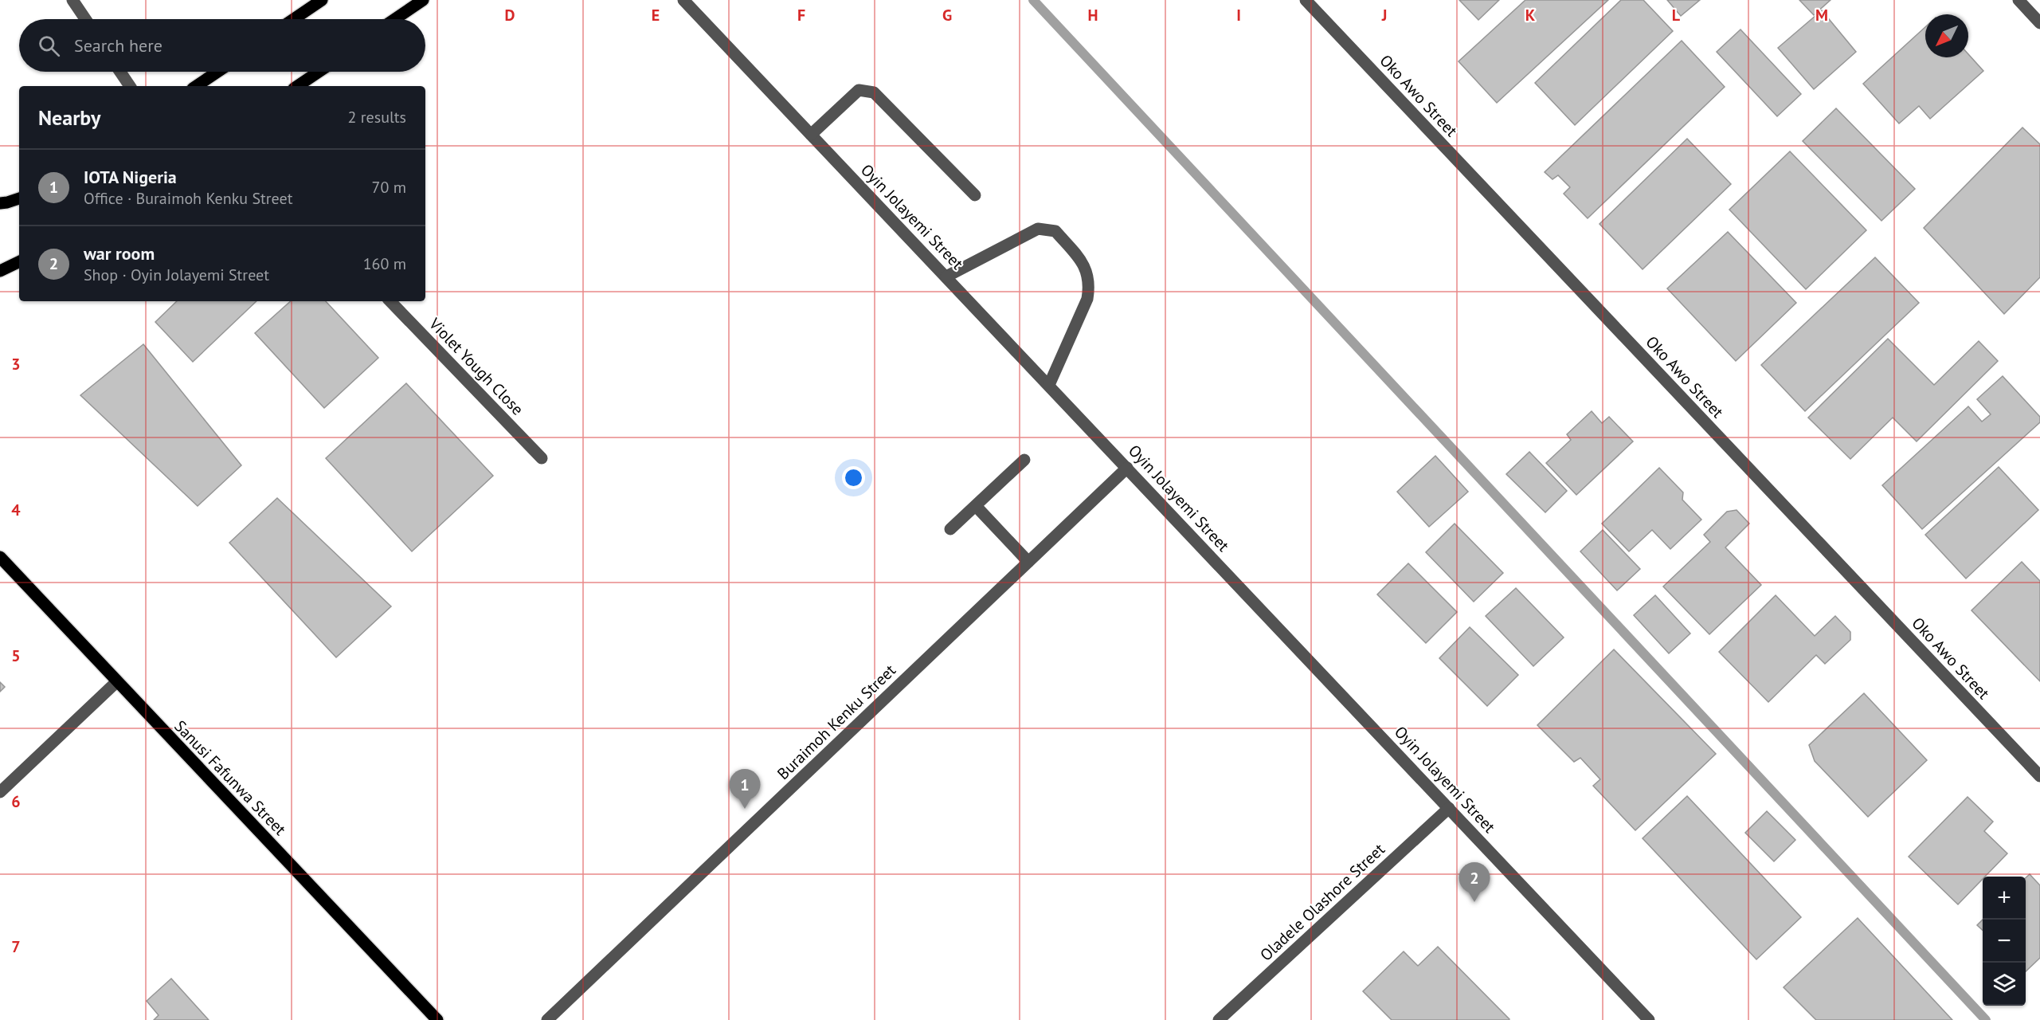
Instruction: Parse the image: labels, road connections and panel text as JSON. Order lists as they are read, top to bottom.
{
  "streets": {
    "main road": ["Sanusi Fafunwa Street"],
    "street": [
      "Oko Awo Street",
      "Oyin Jolayemi Street",
      "Violet Yough Close",
      "Buraimoh Kenku Street",
      "Oladele Olashore Street"
    ]
  },
  "crossings": [
    ["Oyin Jolayemi Street", "Buraimoh Kenku Street"],
    ["Oyin Jolayemi Street", "Oladele Olashore Street"]
  ],
  "north": "bottom left",
  "page": {
    "search": "Search here",
    "heading": ["Nearby", "2 results"],
    "list": [
      {
        "mark": "1",
        "name": "IOTA Nigeria",
        "note": "Office · Buraimoh Kenku Street",
        "value": "70 m"
      },
      {
        "mark": "2",
        "name": "war room",
        "note": "Shop · Oyin Jolayemi Street",
        "value": "160 m"
      }
    ],
    "pins": ["1", "2"],
    "map_buttons": ["+", "−"]
  },
  "grid": {
    "columns": [
      "D",
      "E",
      "F",
      "G",
      "H",
      "I",
      "J",
      "K",
      "L",
      "M"
    ],
    "rows": [
      "3",
      "4",
      "5",
      "6",
      "7"
    ]
  }
}
